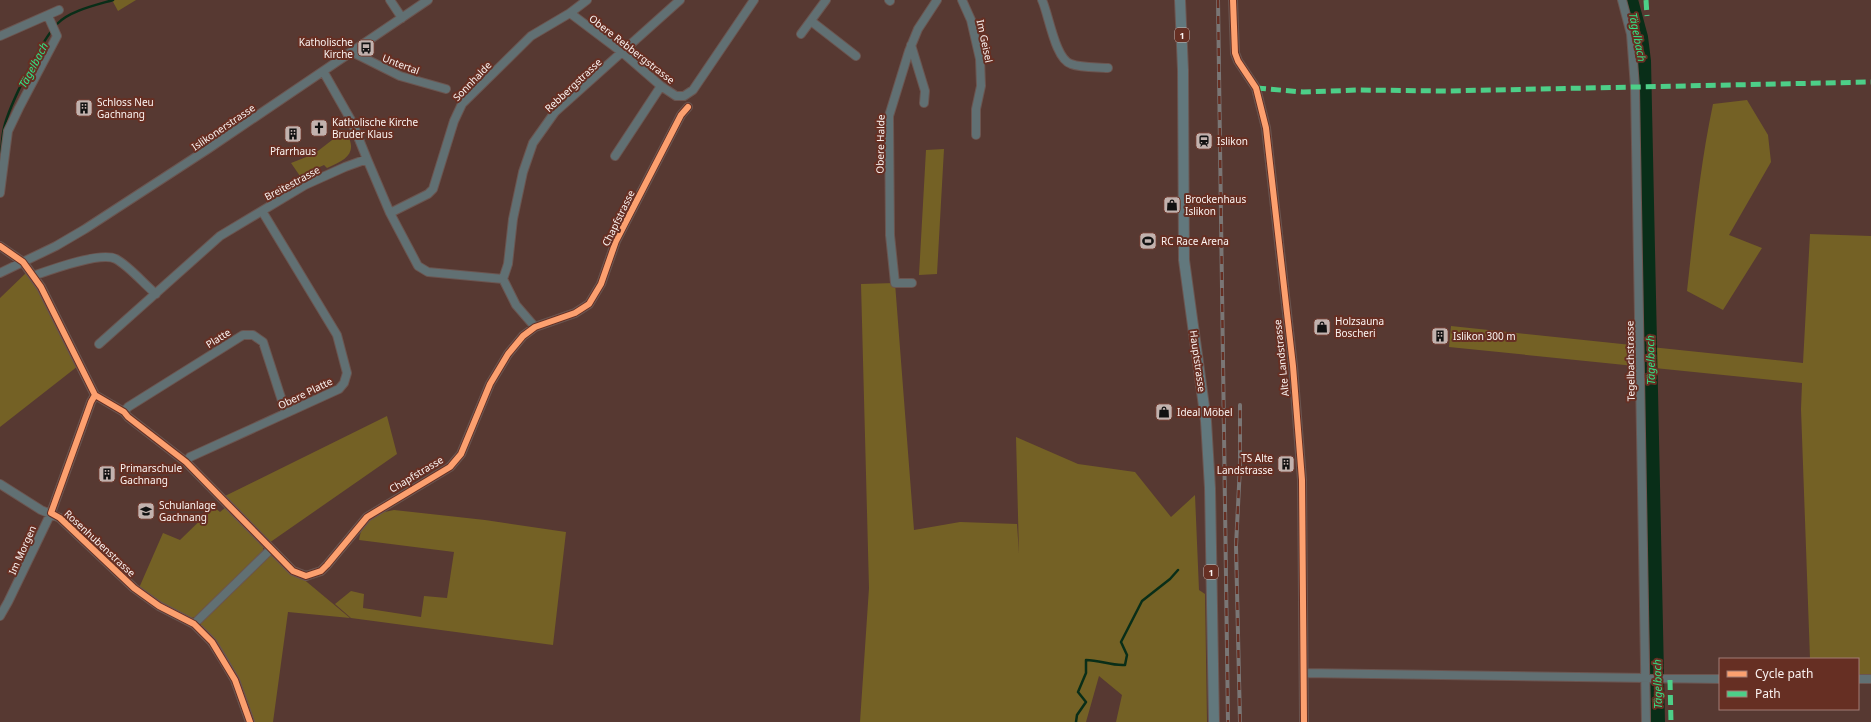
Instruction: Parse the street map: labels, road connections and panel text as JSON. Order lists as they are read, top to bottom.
{
  "streets": {
    "main road": ["1", "Hauptstrasse"],
    "street": [
      "Im Geisel",
      "Obere Rebbergstrasse",
      "Untertal",
      "Sonnhalde",
      "Rebbergstrasse",
      "Islikonerstrasse",
      "Obere Halde",
      "Breitestrasse",
      "Chapfstrasse",
      "Platte",
      "Alte Landstrasse",
      "Tegelbachstrasse",
      "Obere Platte",
      "Rosenhubenstrasse",
      "Im Morgen"
    ]
  },
  "crossings": [
    ["Obere Rebbergstrasse", "Sonnhalde"],
    ["Obere Rebbergstrasse", "Rebbergstrasse"],
    ["Untertal", "Islikonerstrasse"],
    ["Breitestrasse", "Obere Platte"],
    ["Chapfstrasse", "Platte"],
    ["Chapfstrasse", "Obere Platte"],
    ["Chapfstrasse", "Rosenhubenstrasse"],
    ["Platte", "Obere Platte"],
    ["Rosenhubenstrasse", "Im Morgen"]
  ],
  "water": ["Tägelbach"],
  "places": {
    "bus stop": ["Katholische Kirche"],
    "building": [
      "Schloss Neu Gachnang",
      "Pfarrhaus",
      "Islikon 300 m",
      "TS Alte Landstrasse",
      "Primarschule Gachnang"
    ],
    "church": ["Katholische Kirche Bruder Klaus"],
    "station": ["Islikon"],
    "shop": ["Brockenhaus Islikon", "Holzsauna Boscheri", "Ideal Möbel"],
    "sports": ["RC Race Arena"],
    "school or university": ["Schulanlage Gachnang"]
  },
  "legend": ["Cycle path", "Path"]
}
